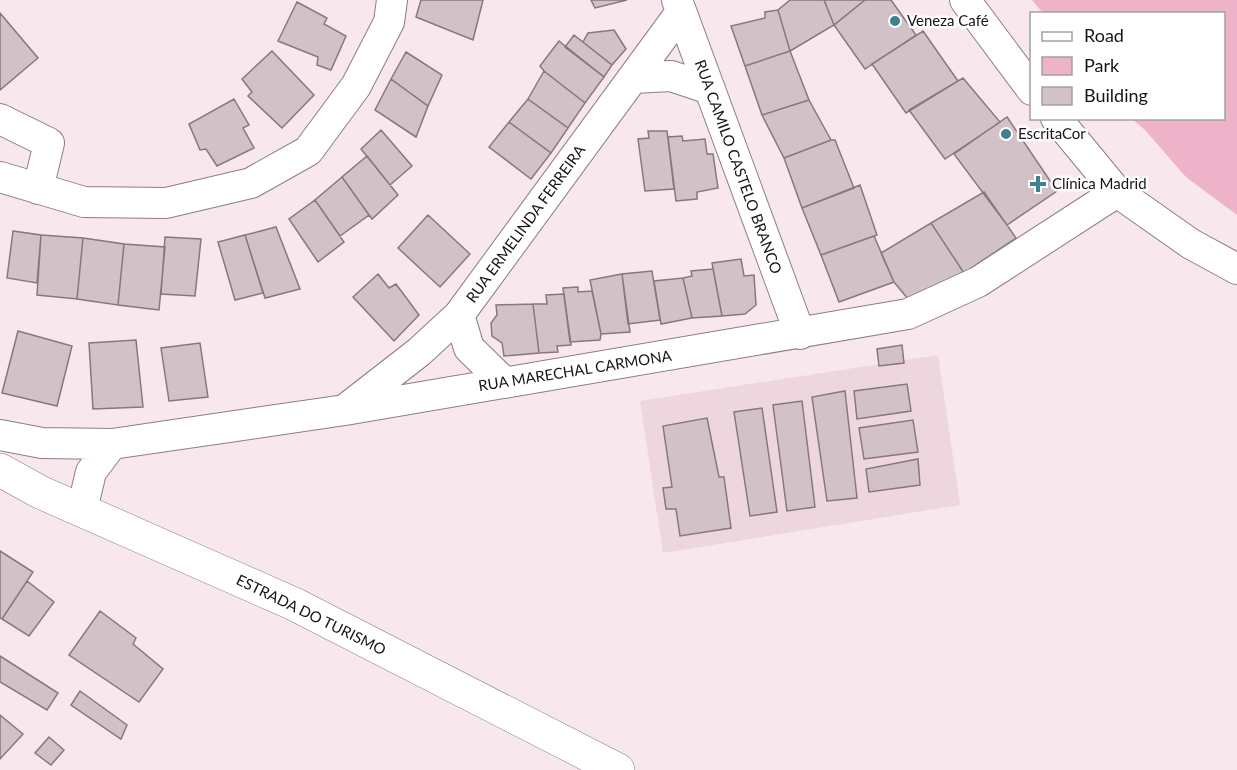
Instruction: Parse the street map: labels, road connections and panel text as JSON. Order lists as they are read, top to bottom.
{
  "streets": {
    "main road": ["ESTRADA DO TURISMO"],
    "street": ["RUA CAMILO CASTELO BRANCO", "RUA ERMELINDA FERREIRA", "RUA MARECHAL CARMONA"]
  },
  "crossings": [
    ["RUA CAMILO CASTELO BRANCO", "RUA ERMELINDA FERREIRA"],
    ["RUA CAMILO CASTELO BRANCO", "RUA MARECHAL CARMONA"],
    ["RUA ERMELINDA FERREIRA", "RUA MARECHAL CARMONA"]
  ],
  "places": {
    "other": ["Veneza Café", "EscritaCor"],
    "health": ["Clínica Madrid"]
  },
  "legend": ["Road", "Park", "Building"]
}
